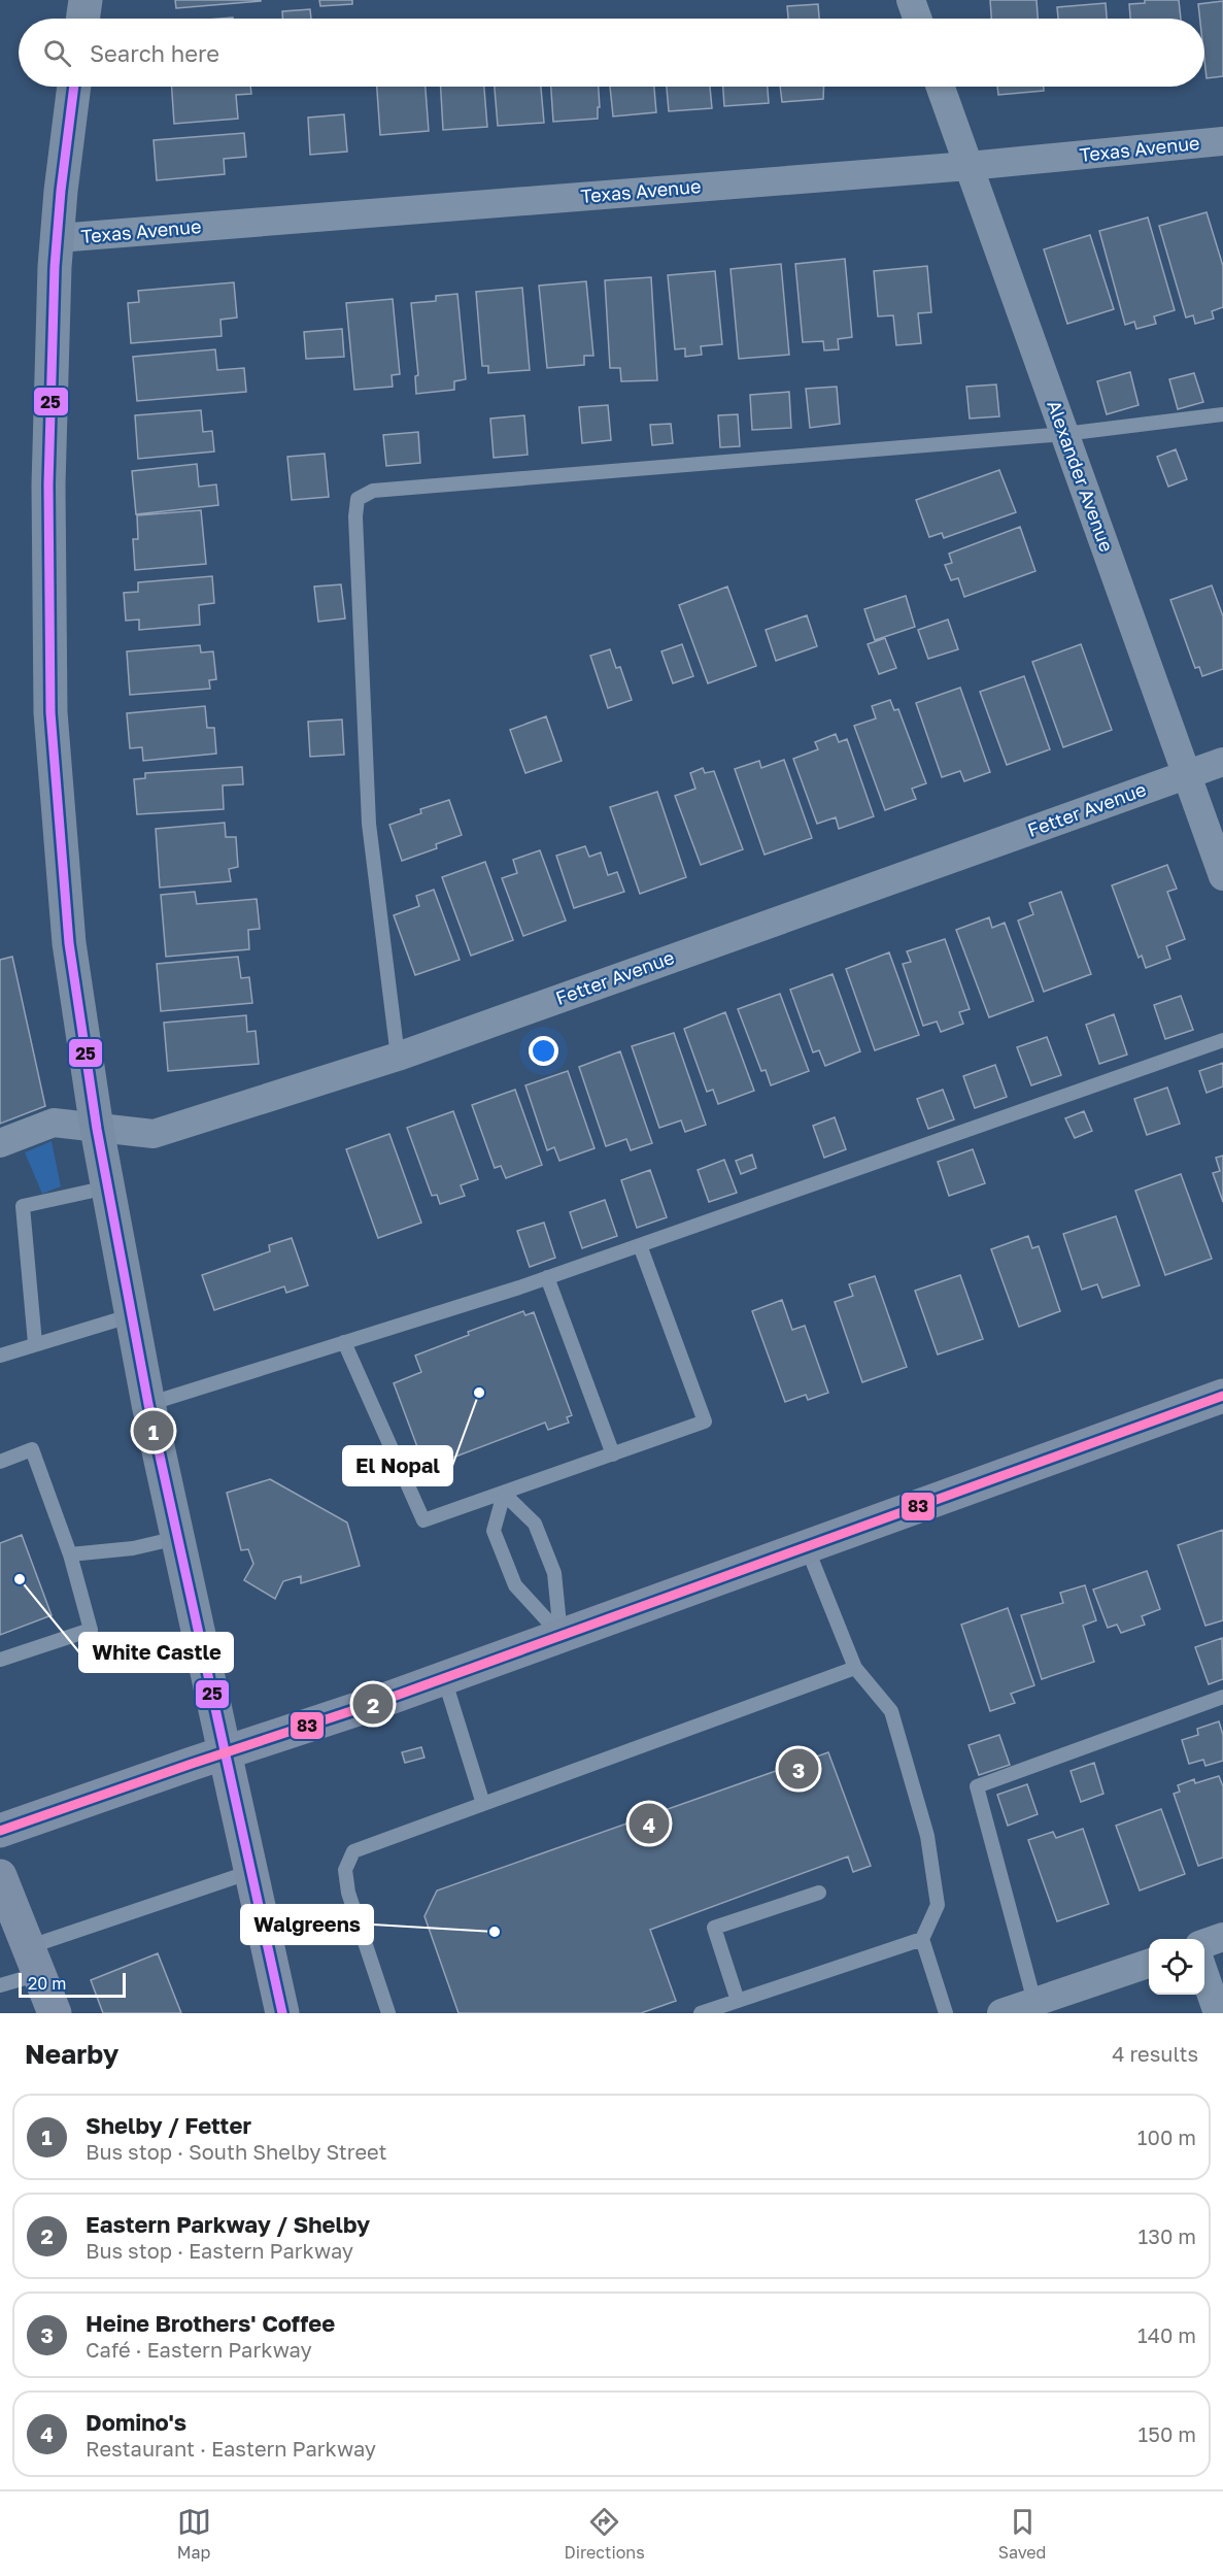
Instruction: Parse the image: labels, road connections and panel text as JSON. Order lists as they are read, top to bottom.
{
  "streets": {
    "street": ["Texas Avenue", "Alexander Avenue", "Fetter Avenue"]
  },
  "crossings": [
    ["Texas Avenue", "Alexander Avenue"],
    ["Alexander Avenue", "Fetter Avenue"]
  ],
  "places": ["El Nopal", "White Castle", "Walgreens"],
  "lines": ["transit line 25", "transit line 83"],
  "scale_bar": "20 m",
  "page": {
    "search": "Search here",
    "pins": [
      "1",
      "2",
      "3",
      "4"
    ],
    "scale": "20 m",
    "heading": ["Nearby", "4 results"],
    "list": [
      {
        "mark": "1",
        "name": "Shelby / Fetter",
        "note": "Bus stop · South Shelby Street",
        "value": "100 m"
      },
      {
        "mark": "2",
        "name": "Eastern Parkway / Shelby",
        "note": "Bus stop · Eastern Parkway",
        "value": "130 m"
      },
      {
        "mark": "3",
        "name": "Heine Brothers' Coffee",
        "note": "Café · Eastern Parkway",
        "value": "140 m"
      },
      {
        "mark": "4",
        "name": "Domino's",
        "note": "Restaurant · Eastern Parkway",
        "value": "150 m"
      }
    ],
    "nav": ["Map", "Directions", "Saved"]
  }
}
